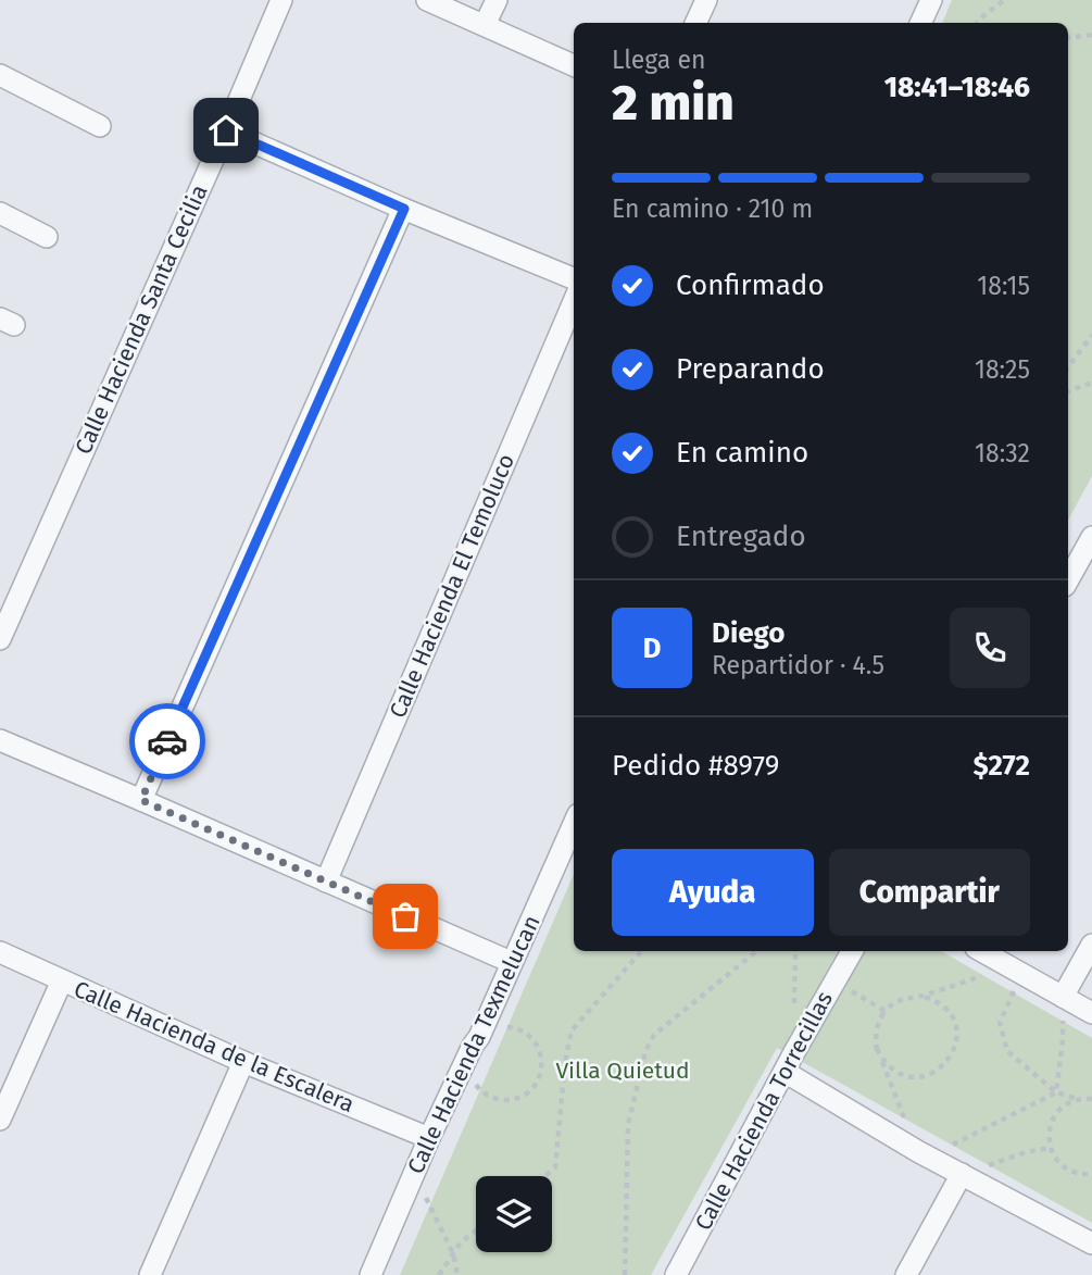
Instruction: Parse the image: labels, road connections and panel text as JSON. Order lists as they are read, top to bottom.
{
  "streets": {
    "street": [
      "Calle Hacienda Santa Cecilia",
      "Calle Hacienda El Temoluco",
      "Calle Hacienda Texmelucan",
      "Calle Hacienda de la Escalera",
      "Calle Hacienda Torrecillas"
    ]
  },
  "crossings": [
    ["Calle Hacienda Texmelucan", "Calle Hacienda de la Escalera"]
  ],
  "parks": ["Villa Quietud"],
  "page": {
    "heading": ["2 min", "Llega en", "18:41–18:46"],
    "panel": [
      "Diego",
      "Repartidor · 4.5",
      "Pedido #8979",
      "$272"
    ],
    "bar": "En camino · 210 m",
    "list": [
      ["Confirmado", "18:15"],
      ["Preparando", "18:25"],
      ["En camino", "18:32"],
      "Entregado"
    ],
    "round": "D",
    "buttons": ["Ayuda", "Compartir"]
  }
}
